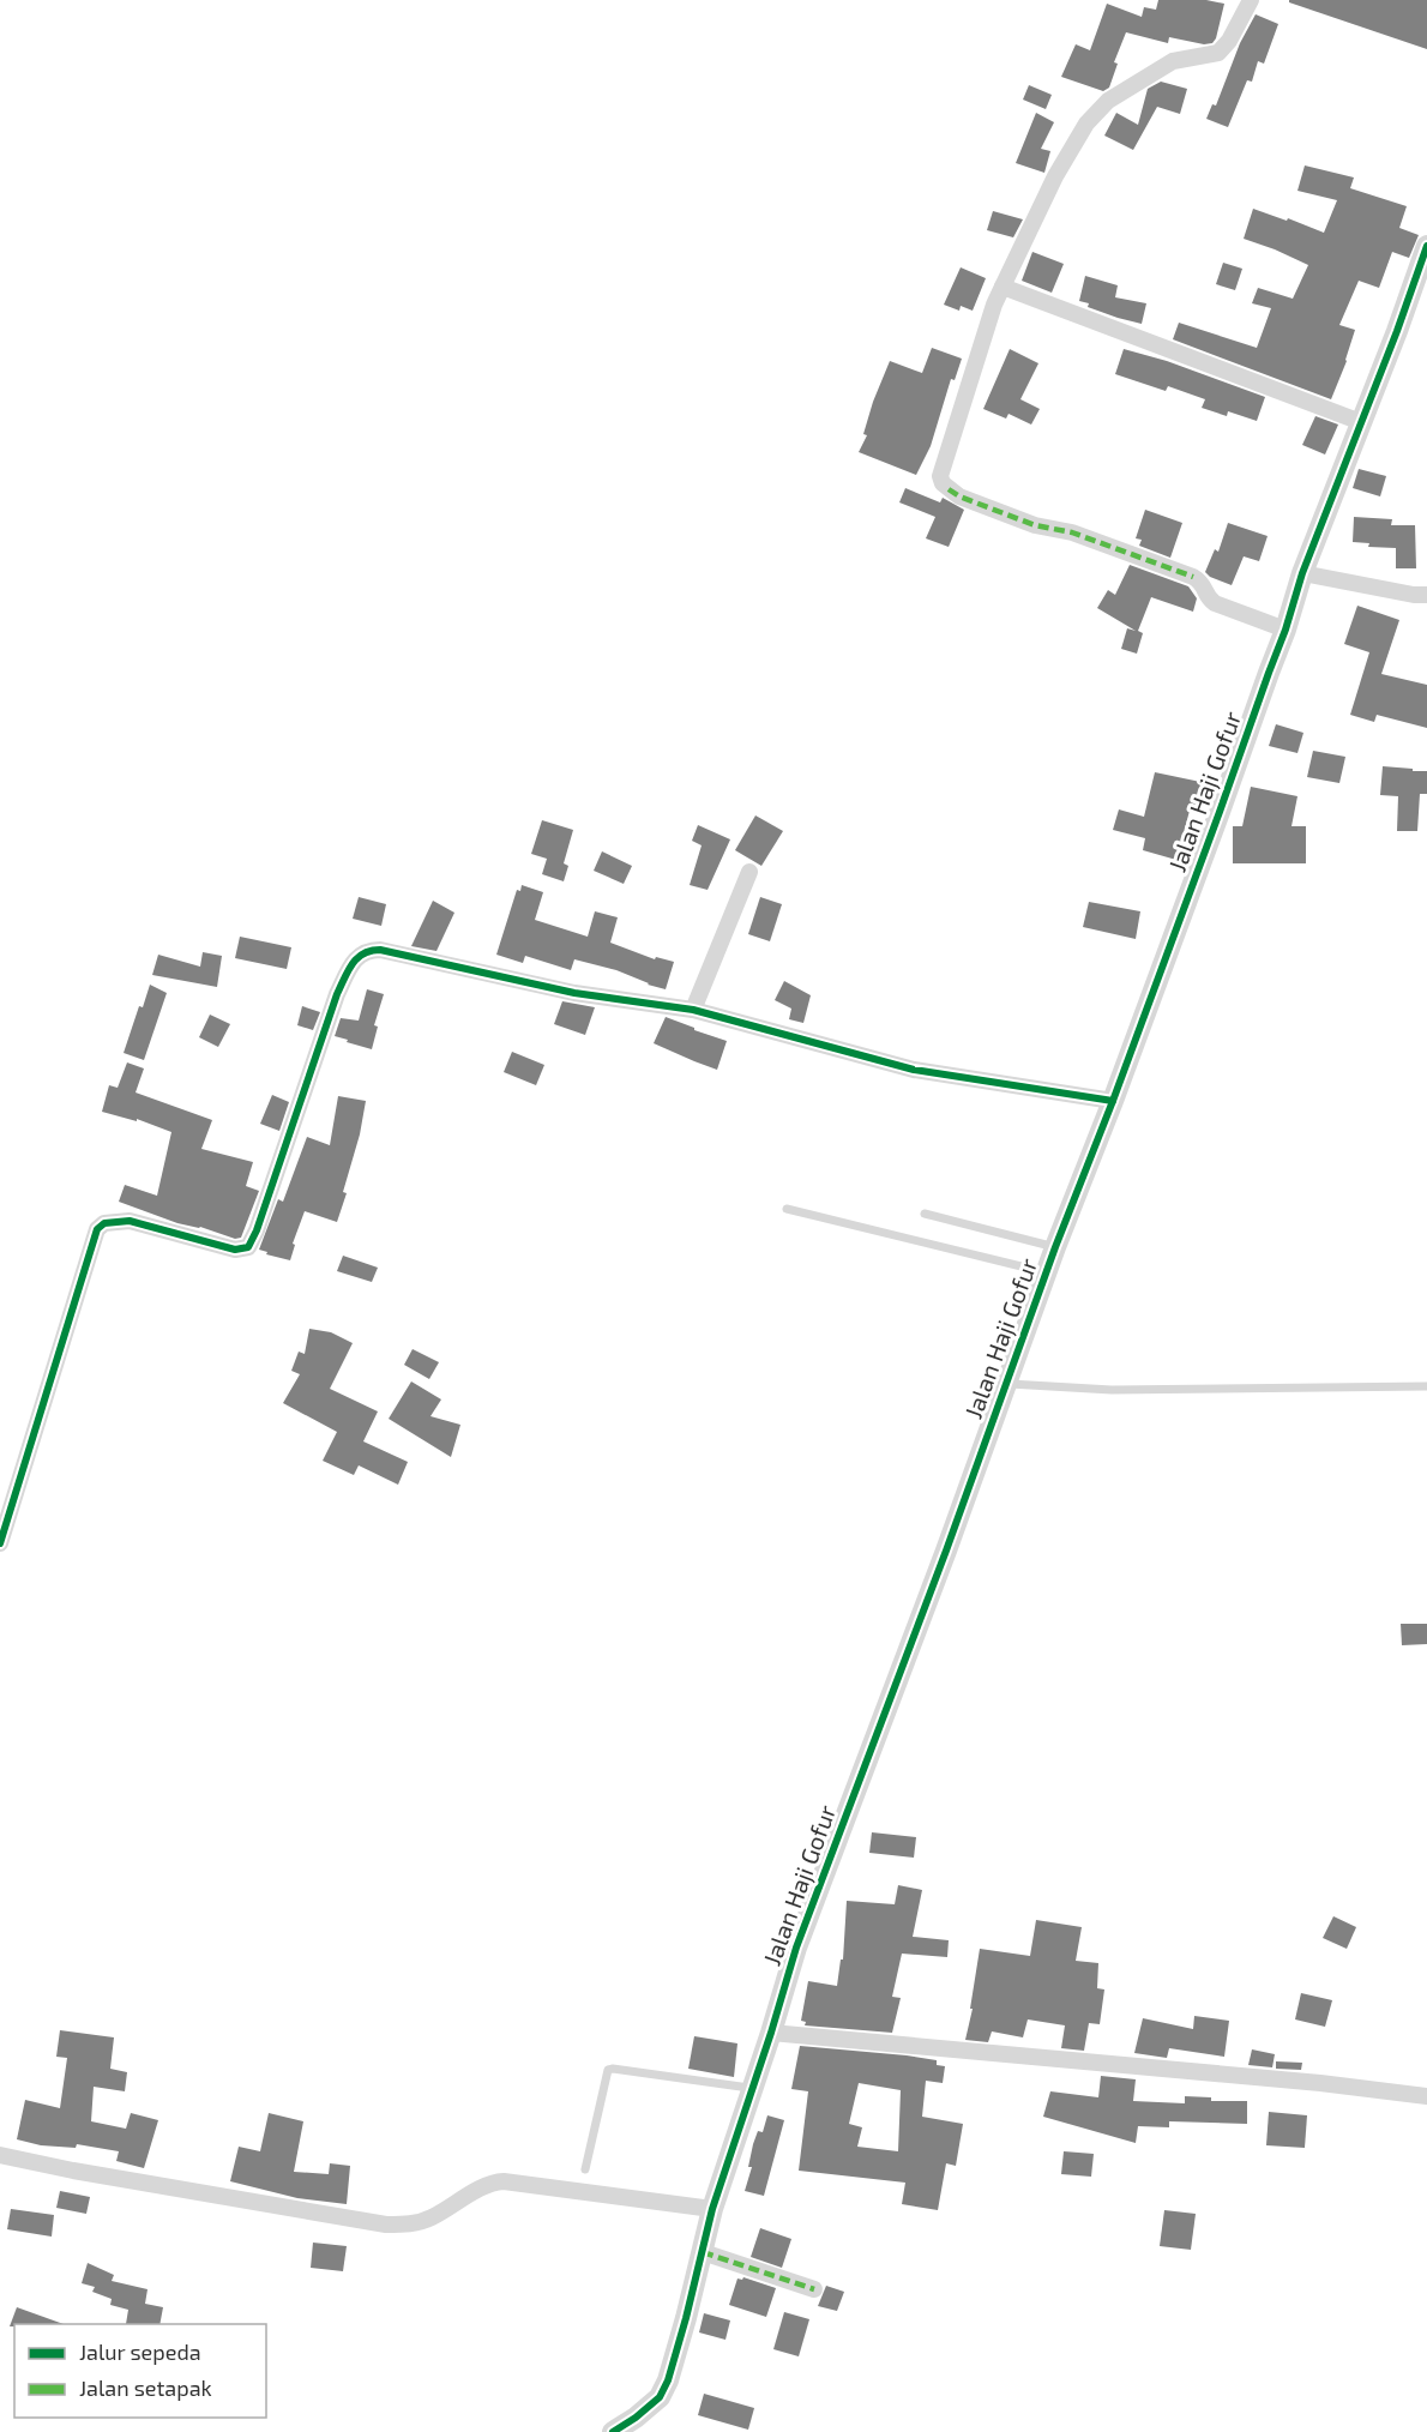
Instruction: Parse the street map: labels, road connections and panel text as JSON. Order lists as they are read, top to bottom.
{
  "streets": {
    "street": ["Jalan Haji Gofur"]
  },
  "legend": ["Jalur sepeda", "Jalan setapak"]
}
